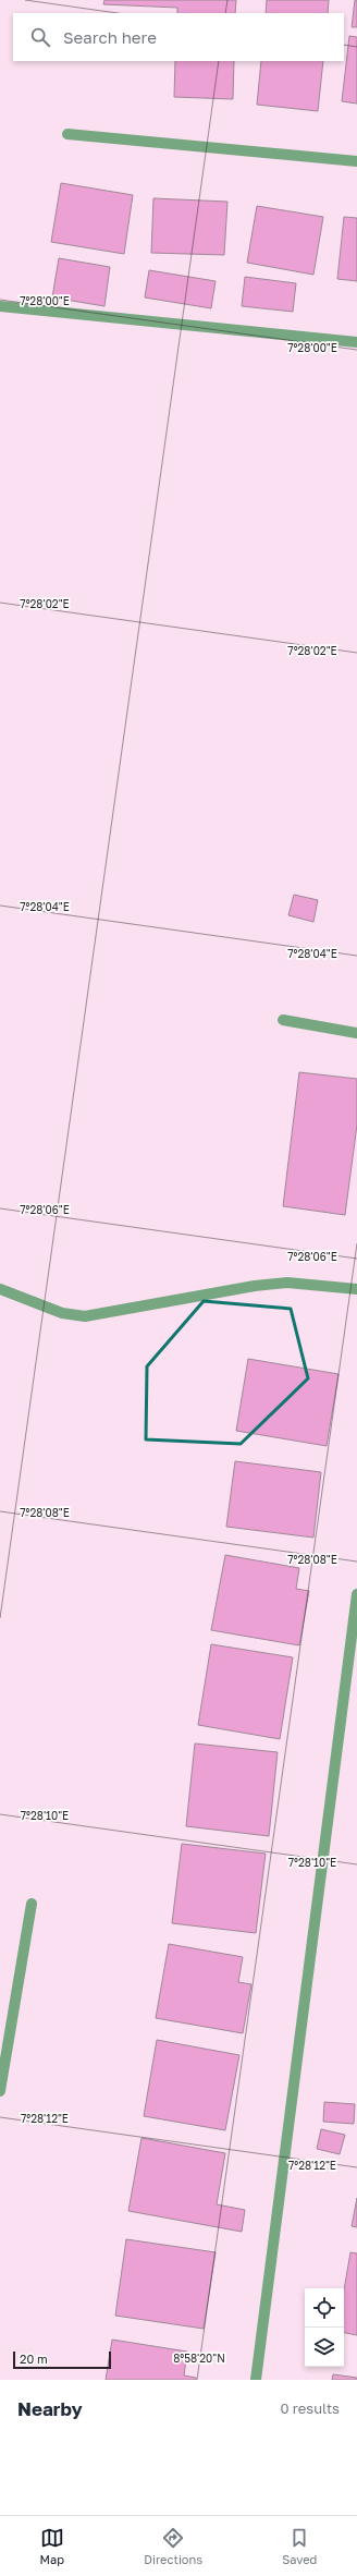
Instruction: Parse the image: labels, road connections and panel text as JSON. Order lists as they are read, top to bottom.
{
  "scale_bar": "20 m",
  "page": {
    "search": "Search here",
    "scale": "20 m",
    "heading": ["Nearby", "0 results"],
    "nav": ["Map", "Directions", "Saved"]
  },
  "coordinates": [
    "7°28'00\"E",
    "7°28'02\"E",
    "7°28'04\"E",
    "7°28'06\"E",
    "7°28'08\"E",
    "7°28'10\"E",
    "7°28'12\"E",
    "8°58'20\"N"
  ]
}
